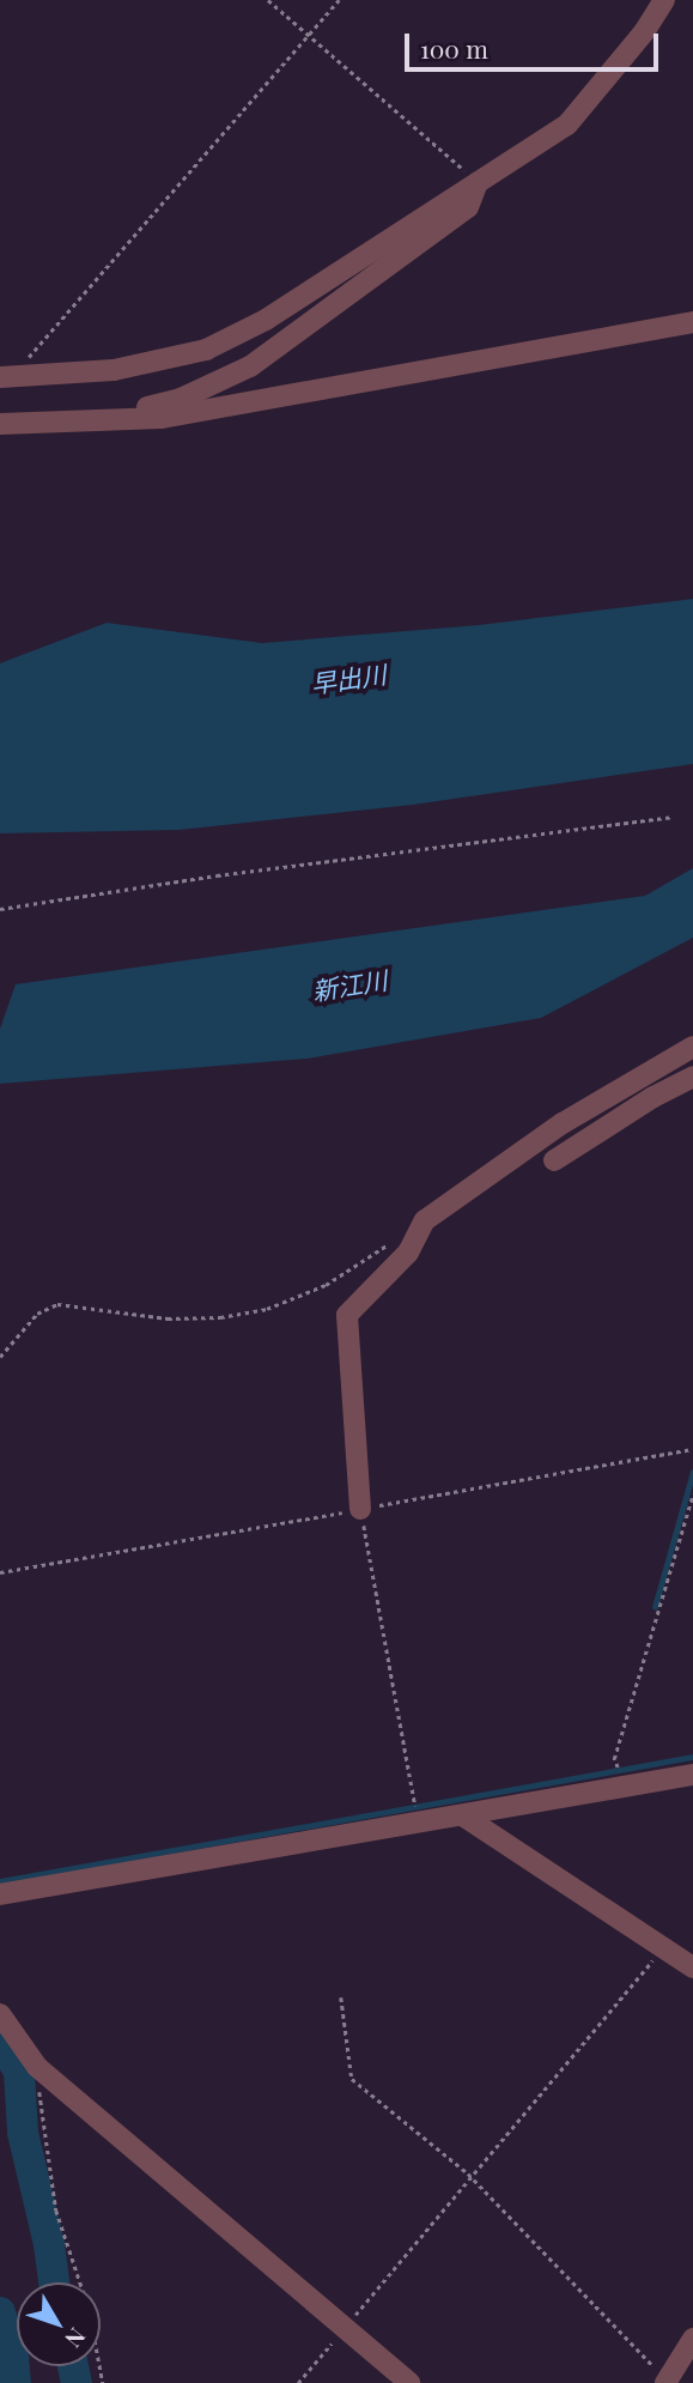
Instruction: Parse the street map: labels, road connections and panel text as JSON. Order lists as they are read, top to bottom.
{
  "water": ["早出川", "新江川"],
  "scale_bar": "100 m",
  "north": "bottom right"
}
